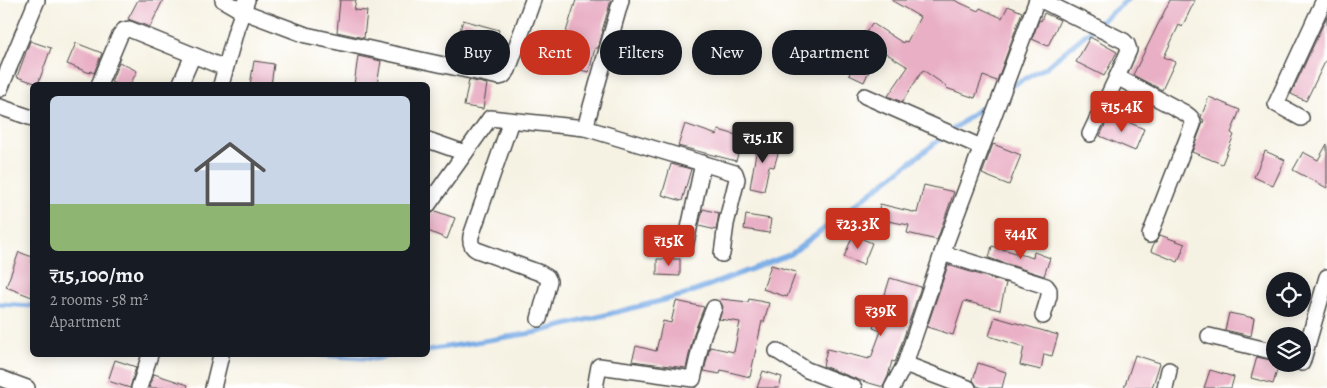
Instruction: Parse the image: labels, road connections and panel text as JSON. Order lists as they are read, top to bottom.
{
  "page": {
    "chip": [
      "Buy",
      "Rent",
      "Filters",
      "New",
      "Apartment"
    ],
    "list": [
      {
        "name": "₹15,100/mo",
        "note": "2 rooms · 58 m² · Apartment"
      }
    ],
    "price": [
      "₹15.4K",
      "₹15.1K",
      "₹23.3K",
      "₹44K",
      "₹15K",
      "₹39K"
    ]
  }
}
